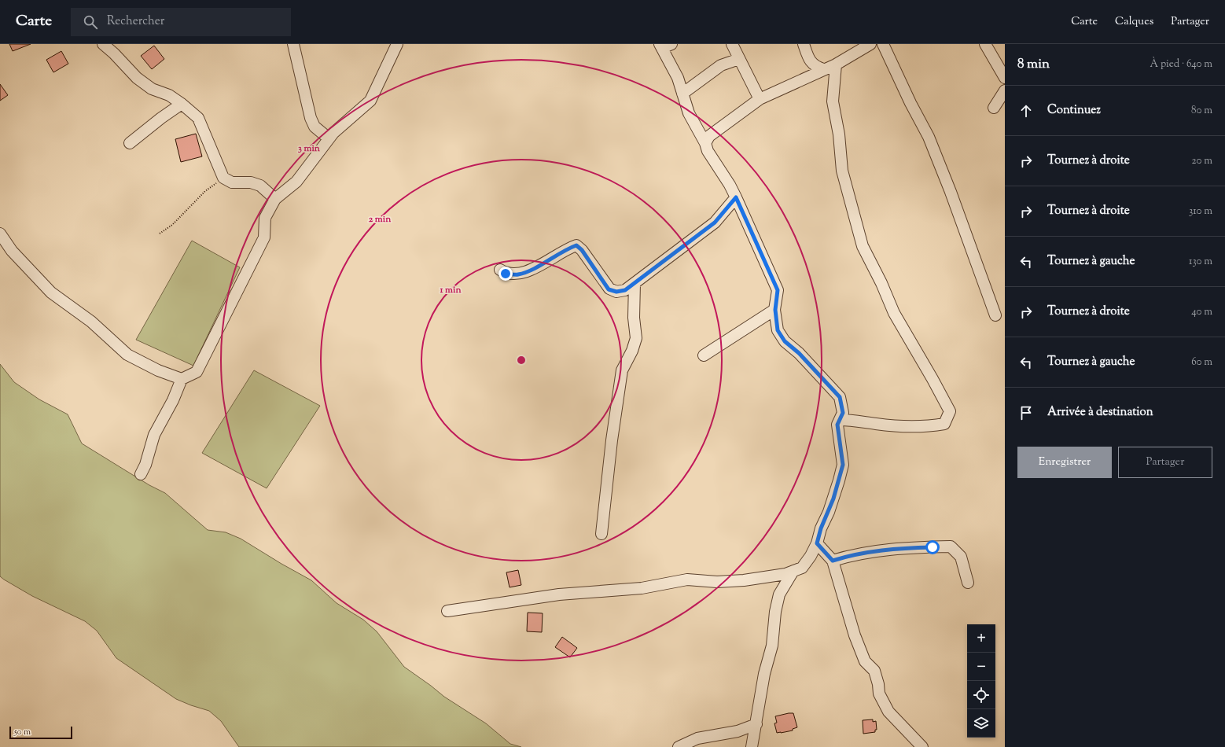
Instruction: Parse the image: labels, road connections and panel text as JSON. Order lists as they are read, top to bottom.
{
  "scale_bar": "50 m",
  "page": {
    "header": "Carte",
    "search": "Rechercher",
    "nav": ["Carte", "Calques", "Partager"],
    "heading": ["8 min", "À pied · 640 m"],
    "list": [
      ["Continuez", "80 m"],
      ["Tournez à droite", "20 m"],
      ["Tournez à droite", "310 m"],
      ["Tournez à gauche", "130 m"],
      ["Tournez à droite", "40 m"],
      ["Tournez à gauche", "60 m"],
      "Arrivée à destination"
    ],
    "buttons": ["Enregistrer", "Partager"],
    "map_buttons": ["+", "−"],
    "scale": "50 m"
  },
  "rings": ["3 min", "2 min", "1 min"]
}
